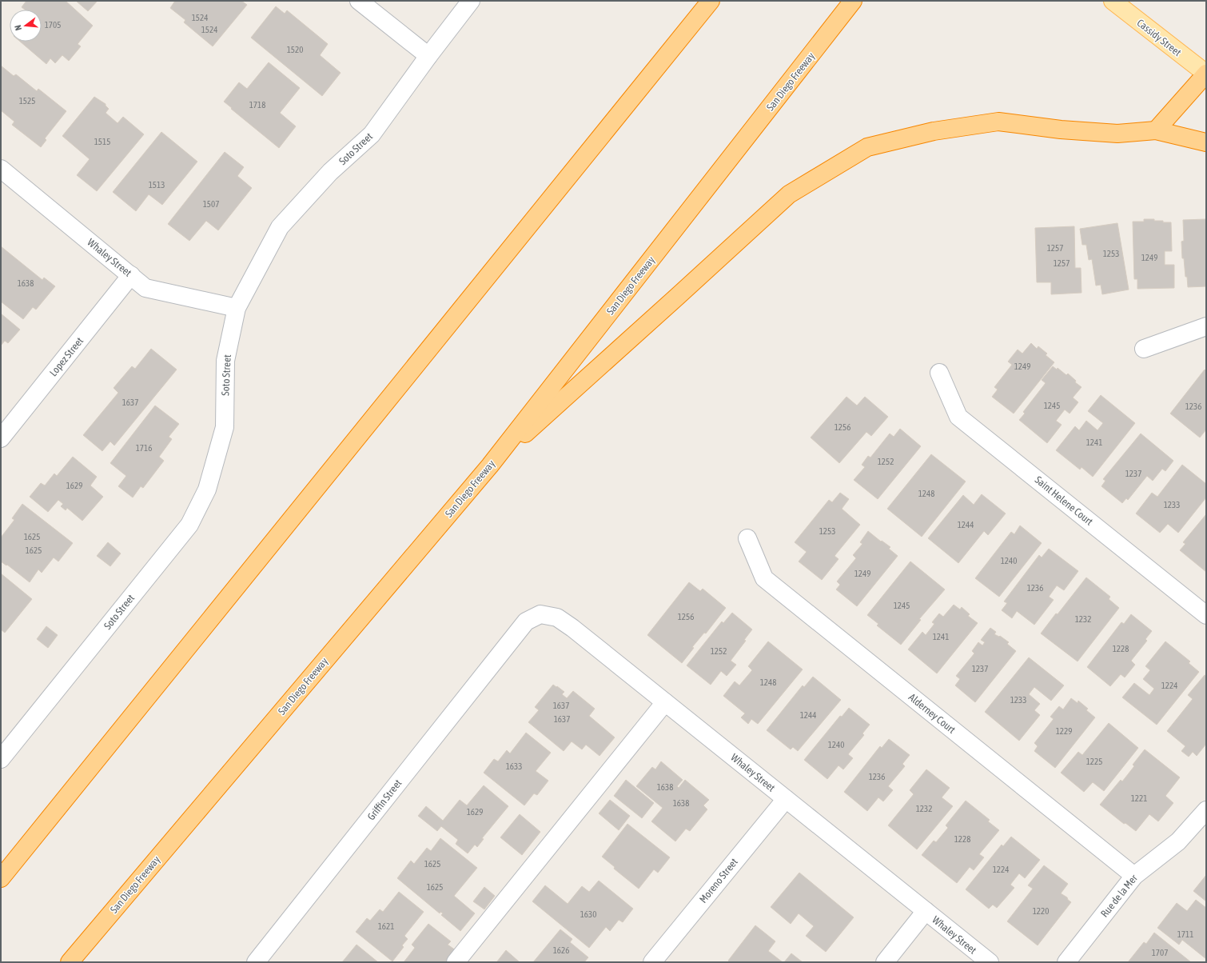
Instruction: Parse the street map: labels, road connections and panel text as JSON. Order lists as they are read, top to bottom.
{
  "streets": {
    "highway": ["San Diego Freeway"],
    "main road": ["Cassidy Street"],
    "street": [
      "Soto Street",
      "Whaley Street",
      "Lopez Street",
      "Saint Helene Court",
      "Alderney Court",
      "Griffin Street",
      "Moreno Street",
      "Rue de la Mer"
    ]
  },
  "crossings": [
    ["Soto Street", "Whaley Street"],
    ["Whaley Street", "Lopez Street"],
    ["Whaley Street", "Griffin Street"],
    ["Whaley Street", "Moreno Street"],
    ["Alderney Court", "Rue de la Mer"]
  ],
  "house_numbers": [
    "1524",
    "1705",
    "1524",
    "1520",
    "1525",
    "1718",
    "1515",
    "1513",
    "1507",
    "1257",
    "1253",
    "1249",
    "1257",
    "1638",
    "1249",
    "1637",
    "1245",
    "1236",
    "1256",
    "1241",
    "1716",
    "1252",
    "1237",
    "1629",
    "1248",
    "1233",
    "1244",
    "1253",
    "1625",
    "1625",
    "1240",
    "1249",
    "1236",
    "1245",
    "1256",
    "1232",
    "1241",
    "1228",
    "1252",
    "1237",
    "1248",
    "1224",
    "1233",
    "1637",
    "1244",
    "1637",
    "1229",
    "1240",
    "1225",
    "1633",
    "1236",
    "1638",
    "1221",
    "1638",
    "1232",
    "1629",
    "1228",
    "1625",
    "1224",
    "1625",
    "1220",
    "1630",
    "1621",
    "1711",
    "1626",
    "1707"
  ],
  "north": "left"
}
